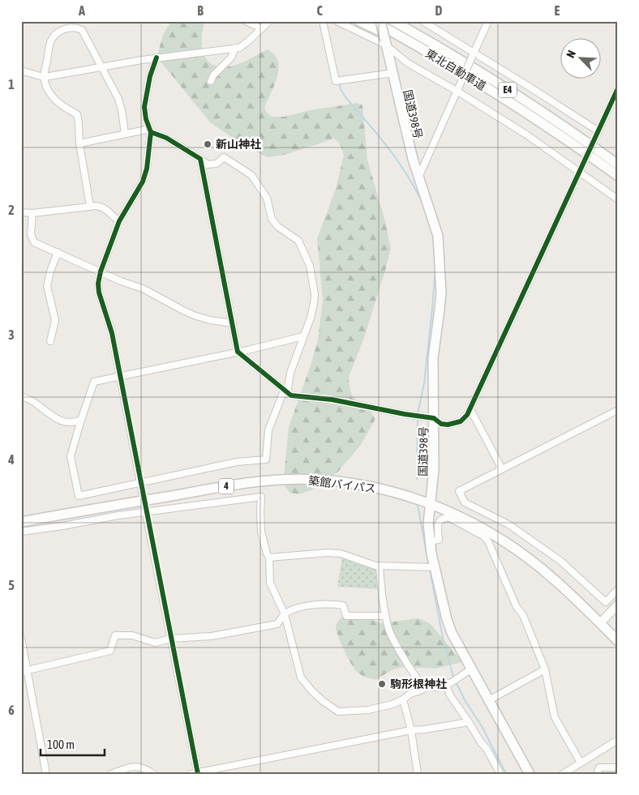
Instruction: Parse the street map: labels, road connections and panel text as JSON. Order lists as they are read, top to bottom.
{
  "streets": {
    "highway": [
      "東北自動車道",
      "E4",
      "国道398号",
      "築館バイパス",
      "4"
    ]
  },
  "crossings": [
    ["国道398号", "築館バイパス"]
  ],
  "places": ["新山神社", "駒形根神社"],
  "scale_bar": "100 m",
  "north": "top left",
  "grid": {
    "columns": [
      "A",
      "B",
      "C",
      "D",
      "E"
    ],
    "rows": [
      "1",
      "2",
      "3",
      "4",
      "5",
      "6"
    ]
  }
}
